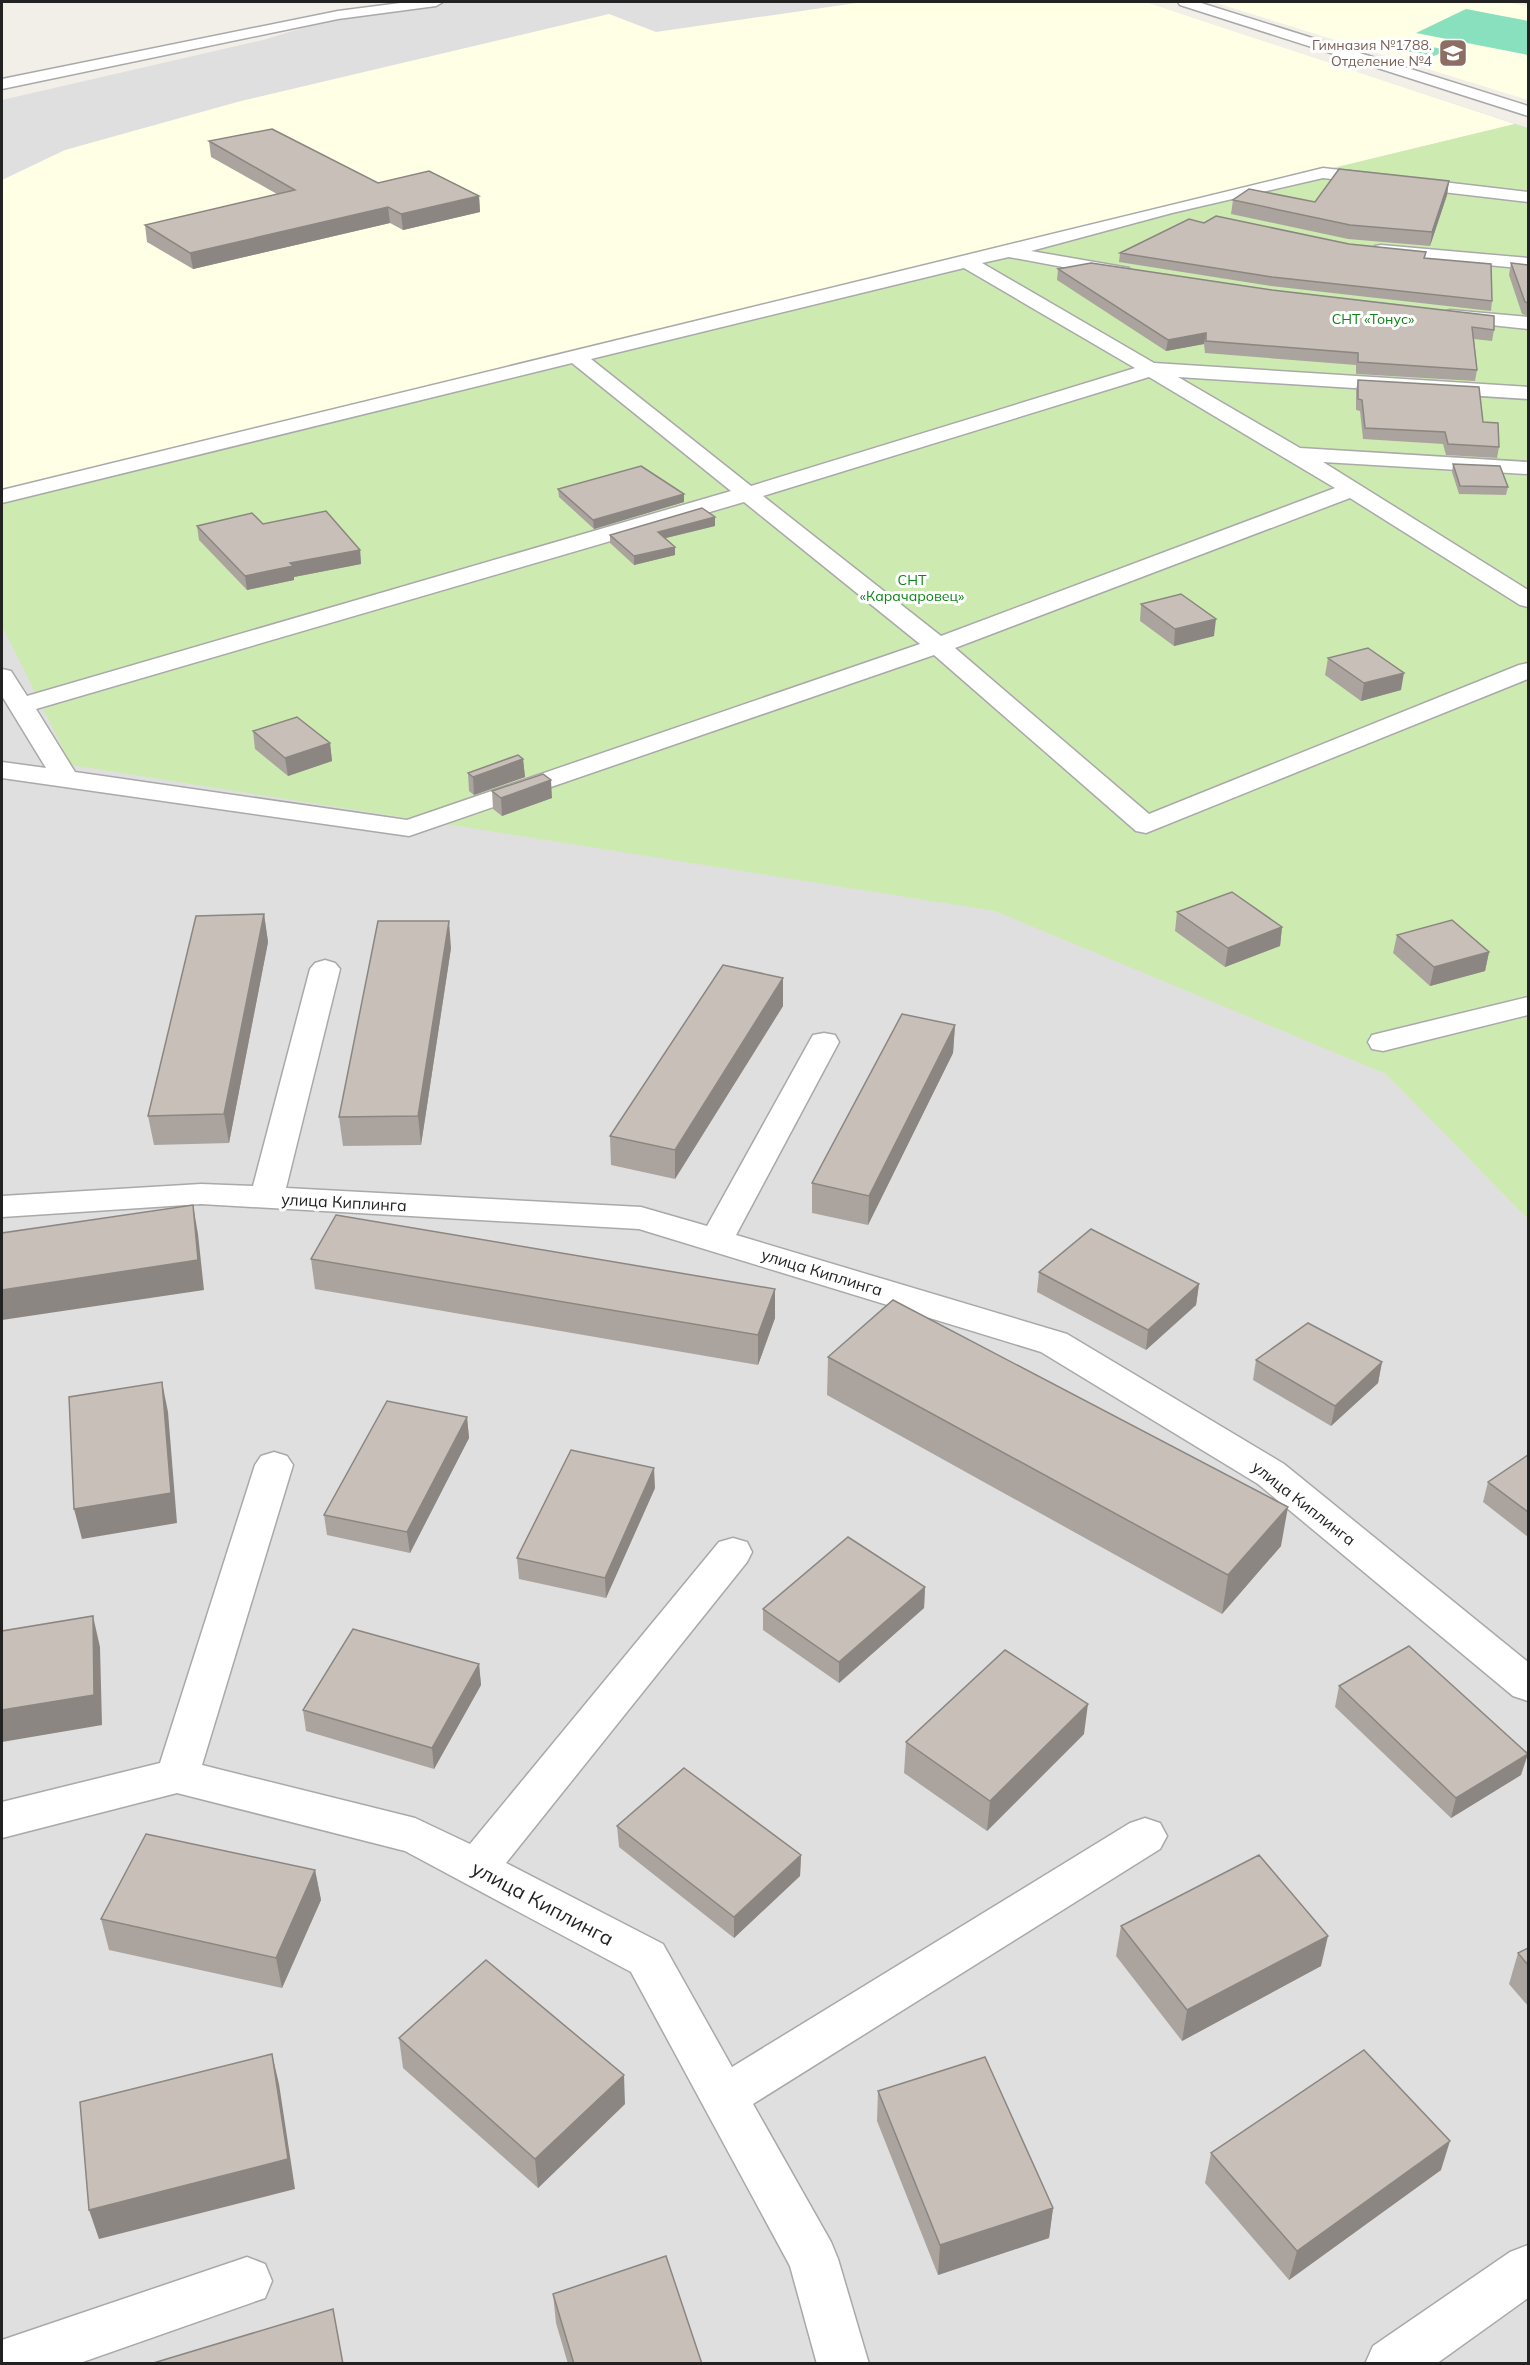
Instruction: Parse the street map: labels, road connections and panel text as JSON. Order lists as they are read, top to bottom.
{
  "streets": {
    "street": ["улица Киплинга"]
  },
  "parks": ["СНТ «Тонус»", "СНТ «Карачаровец»"],
  "places": {
    "school or university": ["Гимназия №1788. Отделение №4"]
  }
}
